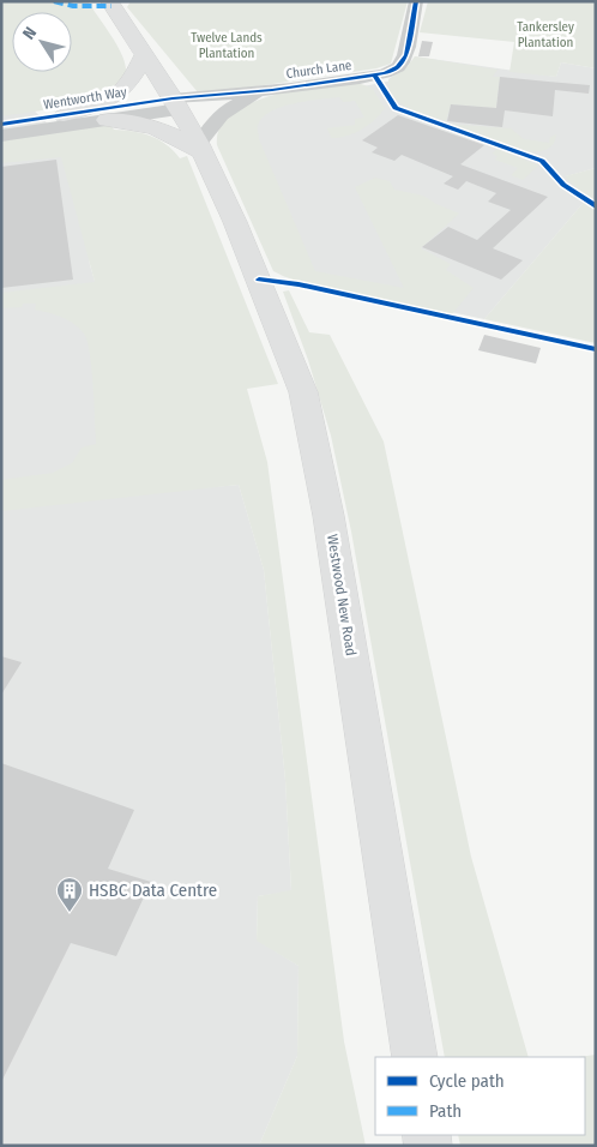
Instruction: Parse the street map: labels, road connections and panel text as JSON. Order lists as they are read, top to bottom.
{
  "streets": {
    "highway": ["Westwood New Road"],
    "street": ["Church Lane", "Wentworth Way"]
  },
  "crossings": [
    ["Church Lane", "Wentworth Way"],
    ["Church Lane", "Westwood New Road"],
    ["Wentworth Way", "Westwood New Road"]
  ],
  "parks": ["Tankersley Plantation", "Twelve Lands Plantation"],
  "places": {
    "building": ["HSBC Data Centre"]
  },
  "legend": ["Cycle path", "Path"],
  "north": "top left"
}
